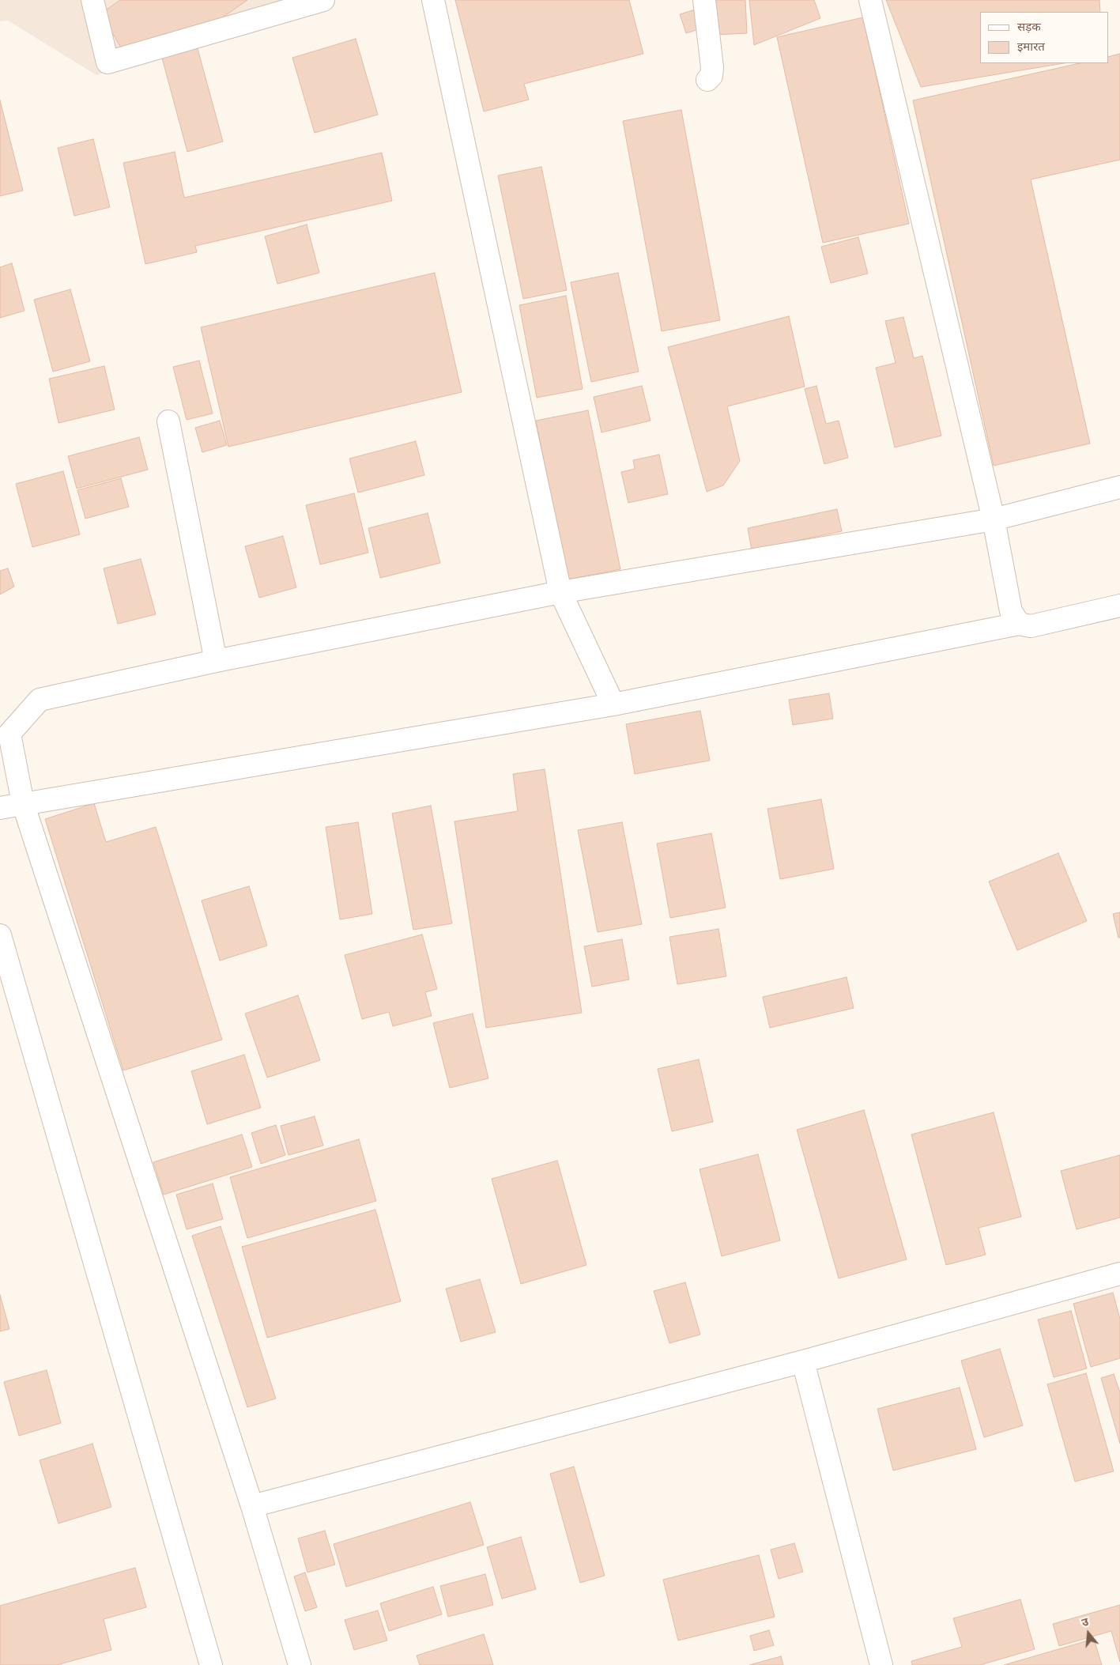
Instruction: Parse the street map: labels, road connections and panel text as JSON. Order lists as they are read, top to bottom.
{
  "legend": ["सड़क", "इमारत"],
  "north": "top"
}
